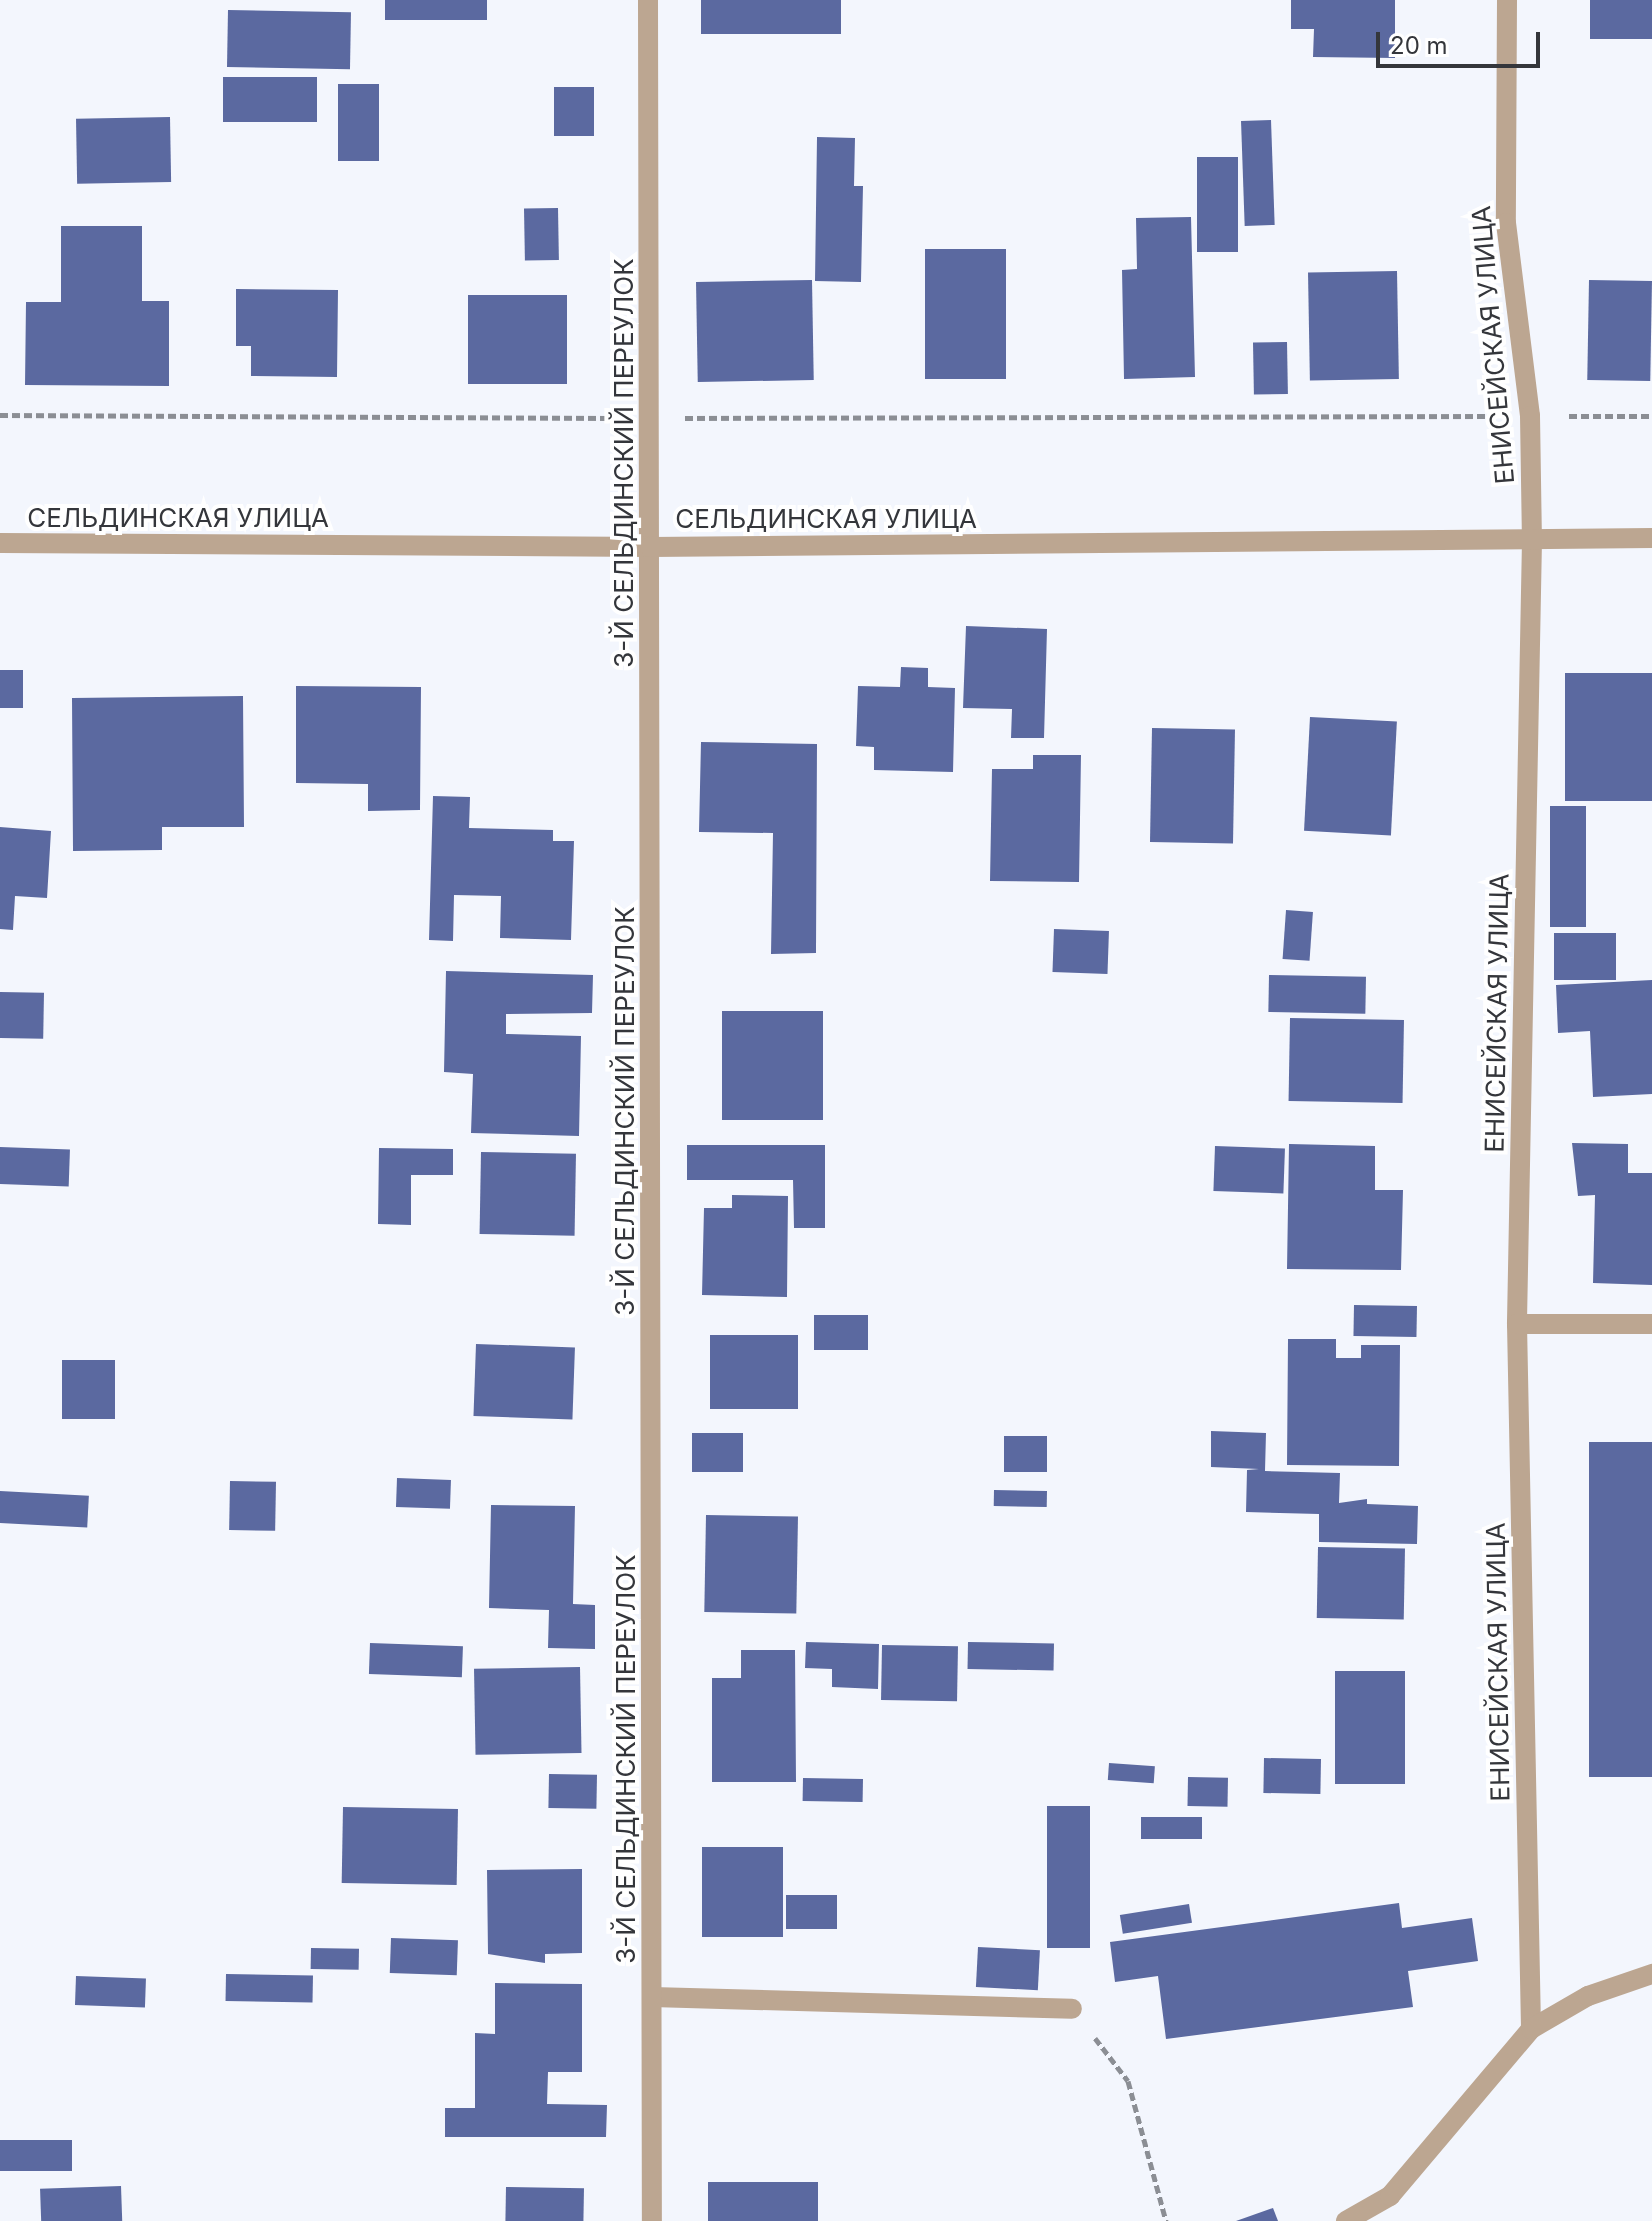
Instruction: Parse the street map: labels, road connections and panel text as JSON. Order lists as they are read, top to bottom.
{
  "streets": {
    "street": ["ЕНИСЕЙСКАЯ УЛИЦА", "3-Й СЕЛЬДИНСКИЙ ПЕРЕУЛОК", "СЕЛЬДИНСКАЯ УЛИЦА"]
  },
  "crossings": [
    ["ЕНИСЕЙСКАЯ УЛИЦА", "СЕЛЬДИНСКАЯ УЛИЦА"],
    ["3-Й СЕЛЬДИНСКИЙ ПЕРЕУЛОК", "СЕЛЬДИНСКАЯ УЛИЦА"]
  ],
  "scale_bar": "20 m"
}
